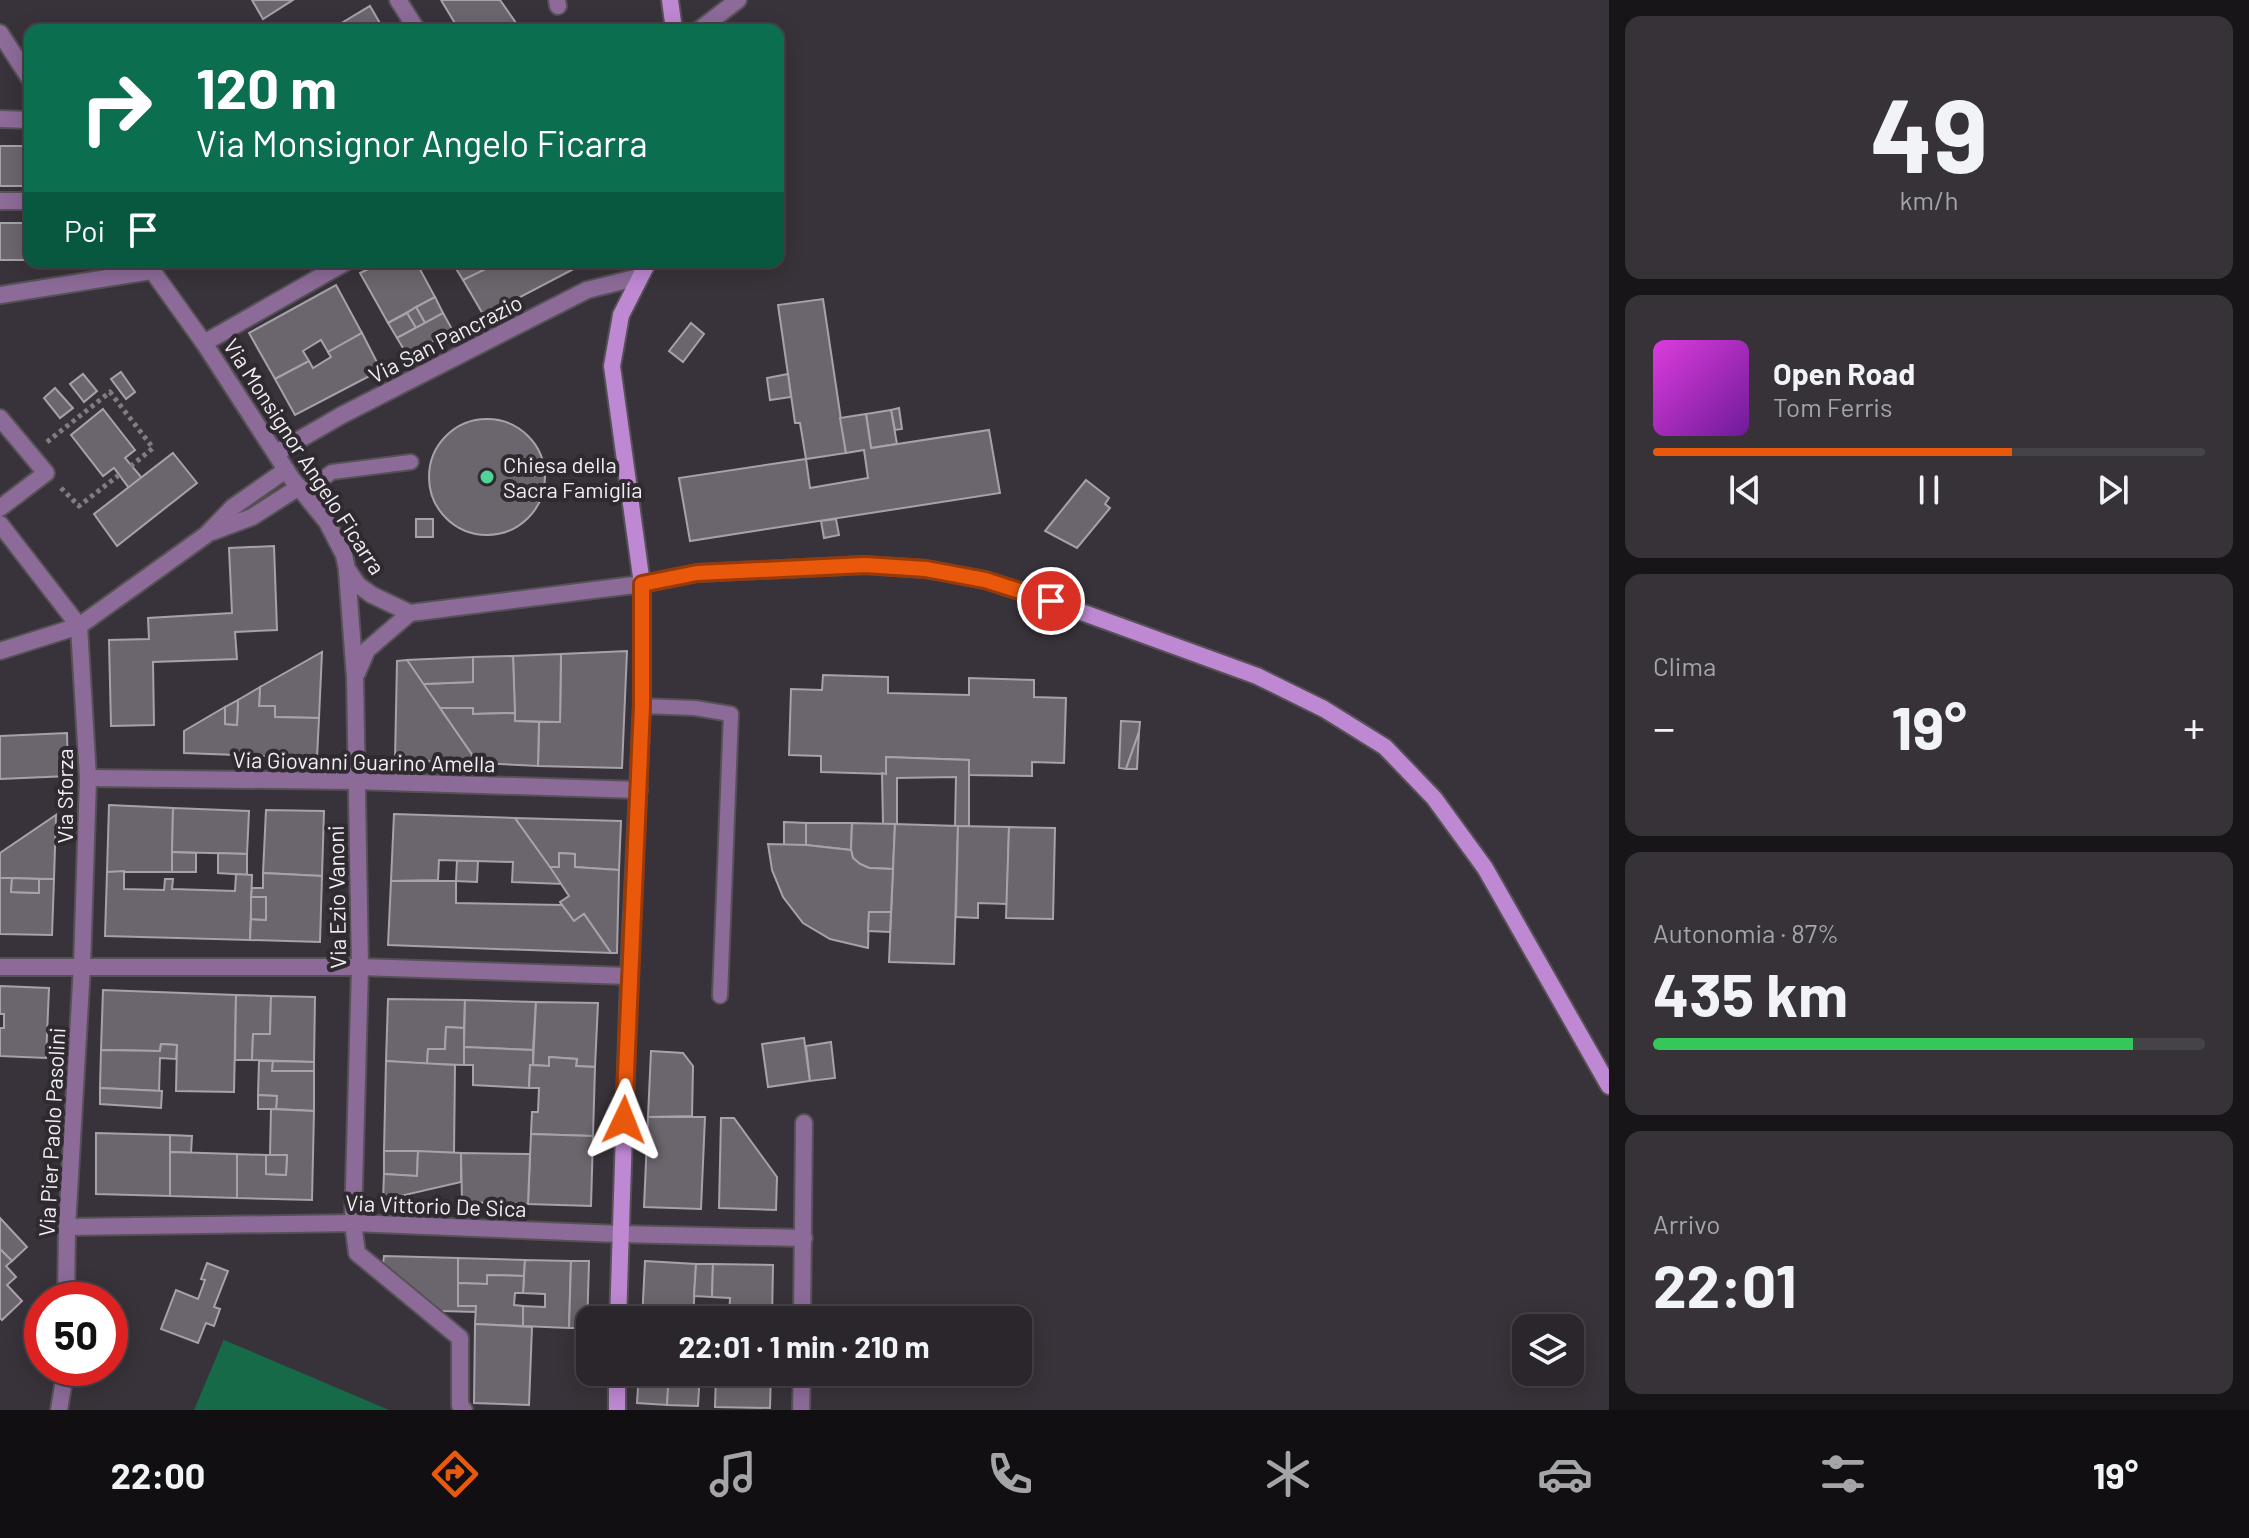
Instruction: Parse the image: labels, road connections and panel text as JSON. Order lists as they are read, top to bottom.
{
  "streets": {
    "street": [
      "Via San Pancrazio",
      "Via Monsignor Angelo Ficarra",
      "Via Giovanni Guarino Amella",
      "Via Sforza",
      "Via Ezio Vanoni",
      "Via Pier Paolo Pasolini",
      "Via Vittorio De Sica"
    ]
  },
  "crossings": [
    ["Via San Pancrazio", "Via Monsignor Angelo Ficarra"],
    ["Via Monsignor Angelo Ficarra", "Via Ezio Vanoni"],
    ["Via Giovanni Guarino Amella", "Via Sforza"],
    ["Via Giovanni Guarino Amella", "Via Ezio Vanoni"],
    ["Via Sforza", "Via Pier Paolo Pasolini"],
    ["Via Ezio Vanoni", "Via Vittorio De Sica"],
    ["Via Pier Paolo Pasolini", "Via Vittorio De Sica"]
  ],
  "places": ["Chiesa della Sacra Famiglia"],
  "page": {
    "tile": [
      ["49", "km/h"],
      "Clima",
      ["Autonomia · 87%", "435 km"],
      ["Arrivo", "22:01"]
    ],
    "turn": ["120 m", "Via Monsignor Angelo Ficarra"],
    "then": "Poi",
    "song": ["Open Road", "Tom Ferris"],
    "heat": ["−", "19°", "+"],
    "limit": "50",
    "trip": "22:01 · 1 min · 210 m",
    "tabs": ["22:00", "19°"]
  }
}
